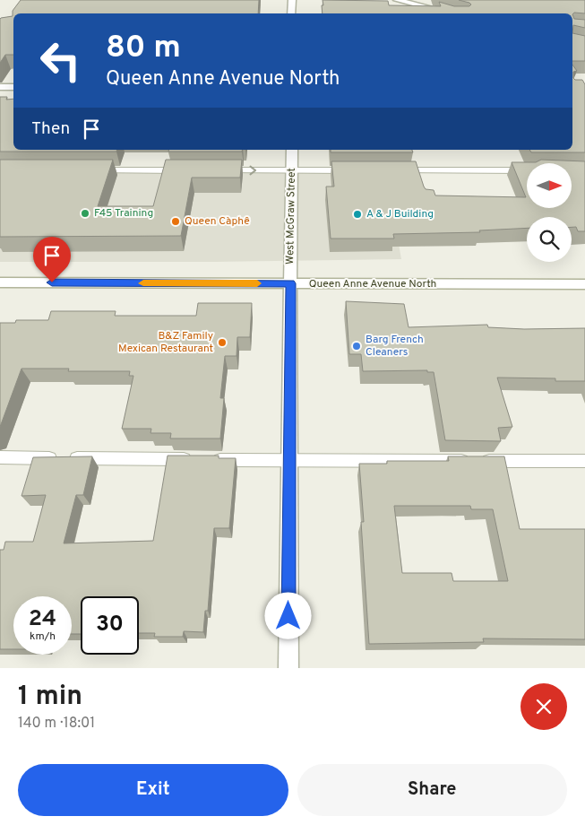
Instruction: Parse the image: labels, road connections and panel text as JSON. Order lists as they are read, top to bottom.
{
  "streets": {
    "street": ["West McGraw Street", "Queen Anne Avenue North"]
  },
  "crossings": [
    ["West McGraw Street", "Queen Anne Avenue North"]
  ],
  "places": [
    "F45 Training",
    "A & J Building",
    "Queen Càphê",
    "B&Z Family Mexican Restaurant",
    "Barg French Cleaners"
  ],
  "north": "right",
  "page": {
    "turn": ["80 m", "Queen Anne Avenue North"],
    "then": "Then",
    "speed": "24 km/h",
    "limit": "30",
    "heading": ["1 min", "140 m · 18:01"],
    "buttons": ["Exit", "Share"]
  }
}
